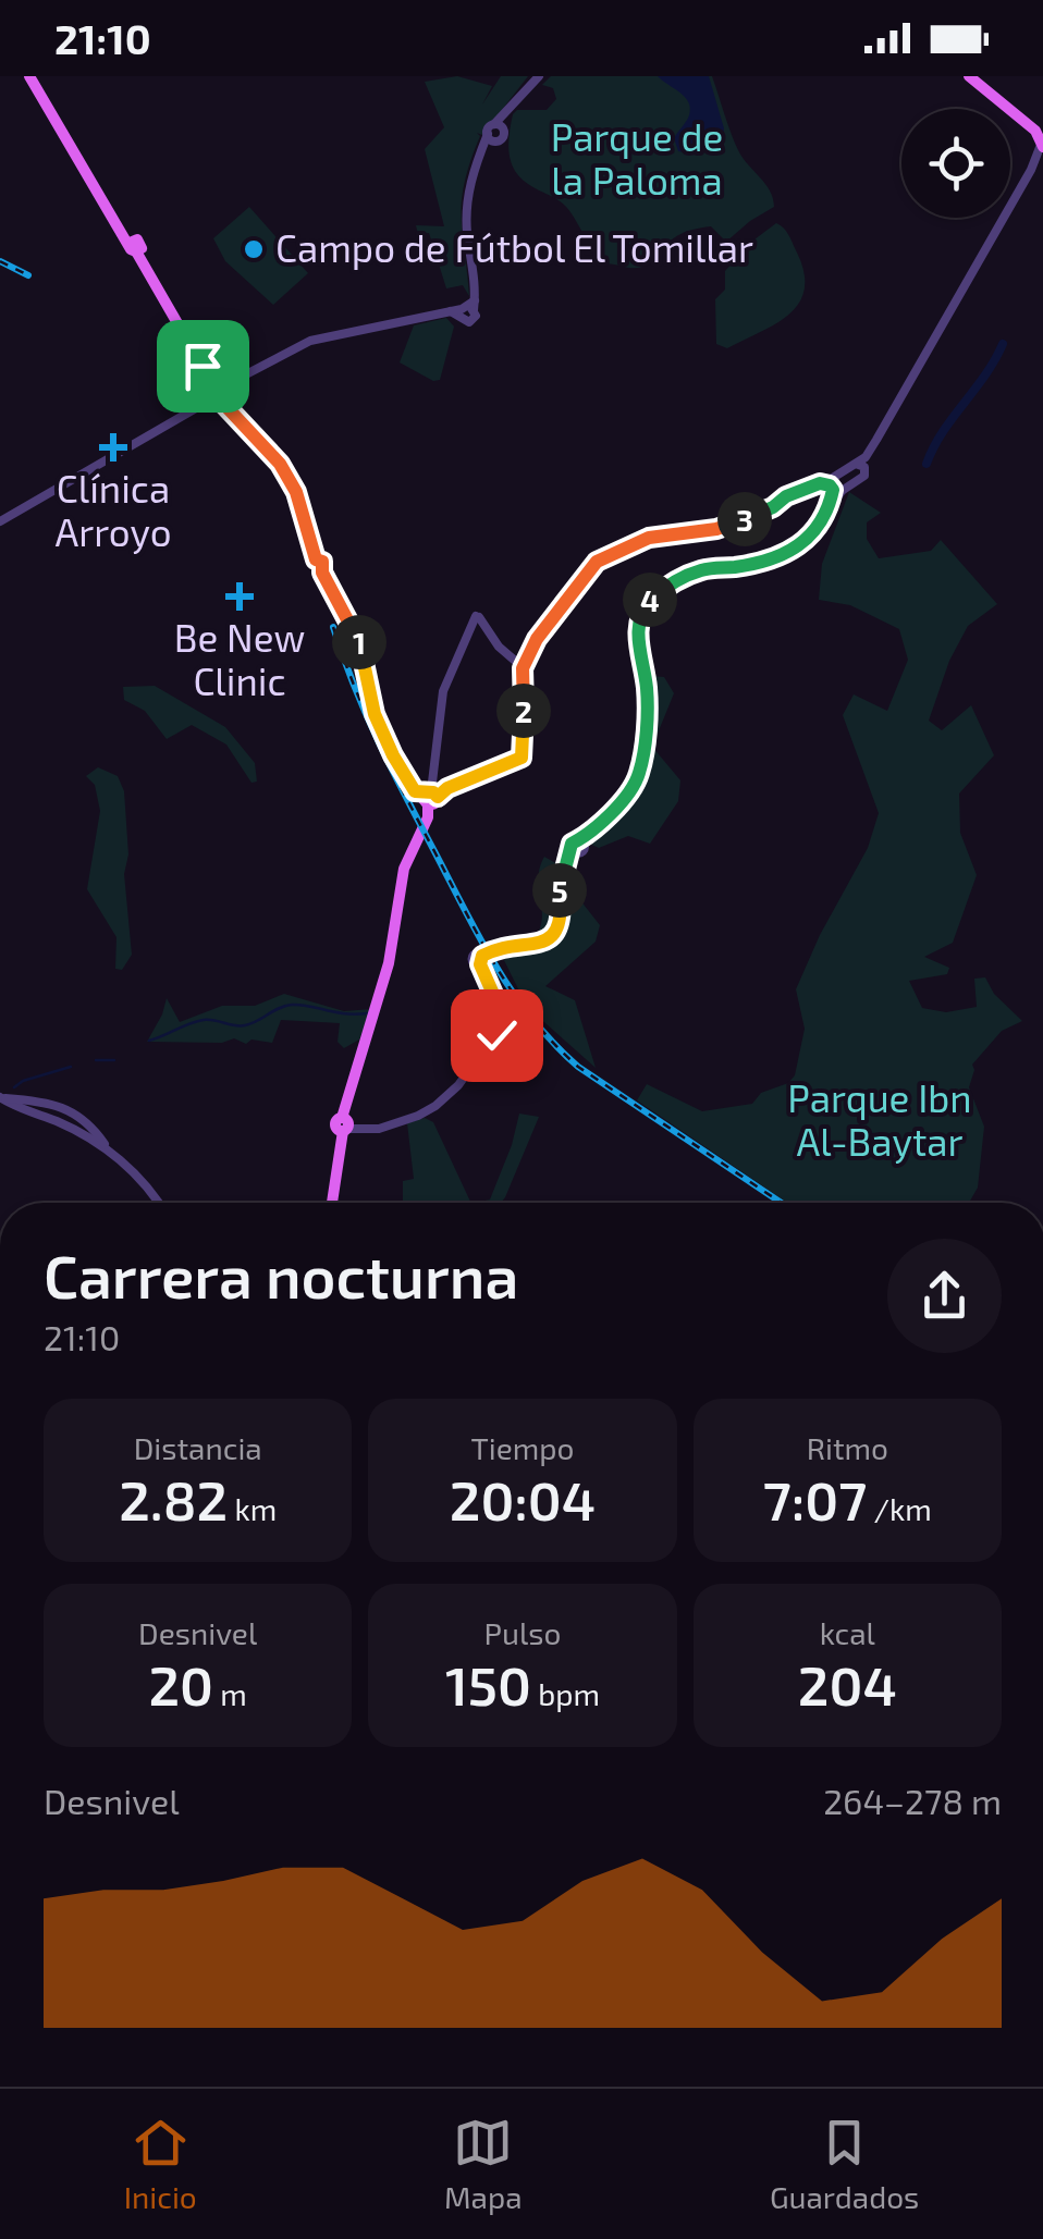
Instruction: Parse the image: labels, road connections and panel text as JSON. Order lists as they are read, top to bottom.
{
  "parks": ["Parque de la Paloma", "Parque Ibn Al-Baytar"],
  "places": {
    "other": ["Campo de Fútbol El Tomillar"],
    "health": ["Clínica Arroyo", "Be New Clinic"]
  },
  "page": {
    "status": "21:10",
    "pins": [
      "3",
      "4",
      "1",
      "2",
      "5"
    ],
    "heading": ["Carrera nocturna", "21:10"],
    "stats": [
      ["Distancia", "2.82 km"],
      ["Tiempo", "20:04"],
      ["Ritmo", "7:07 /km"],
      ["Desnivel", "20 m"],
      ["Pulso", "150 bpm"],
      ["kcal", "204"]
    ],
    "chart": ["Desnivel", "264–278 m"],
    "tabs": ["Inicio", "Mapa", "Guardados"]
  }
}
